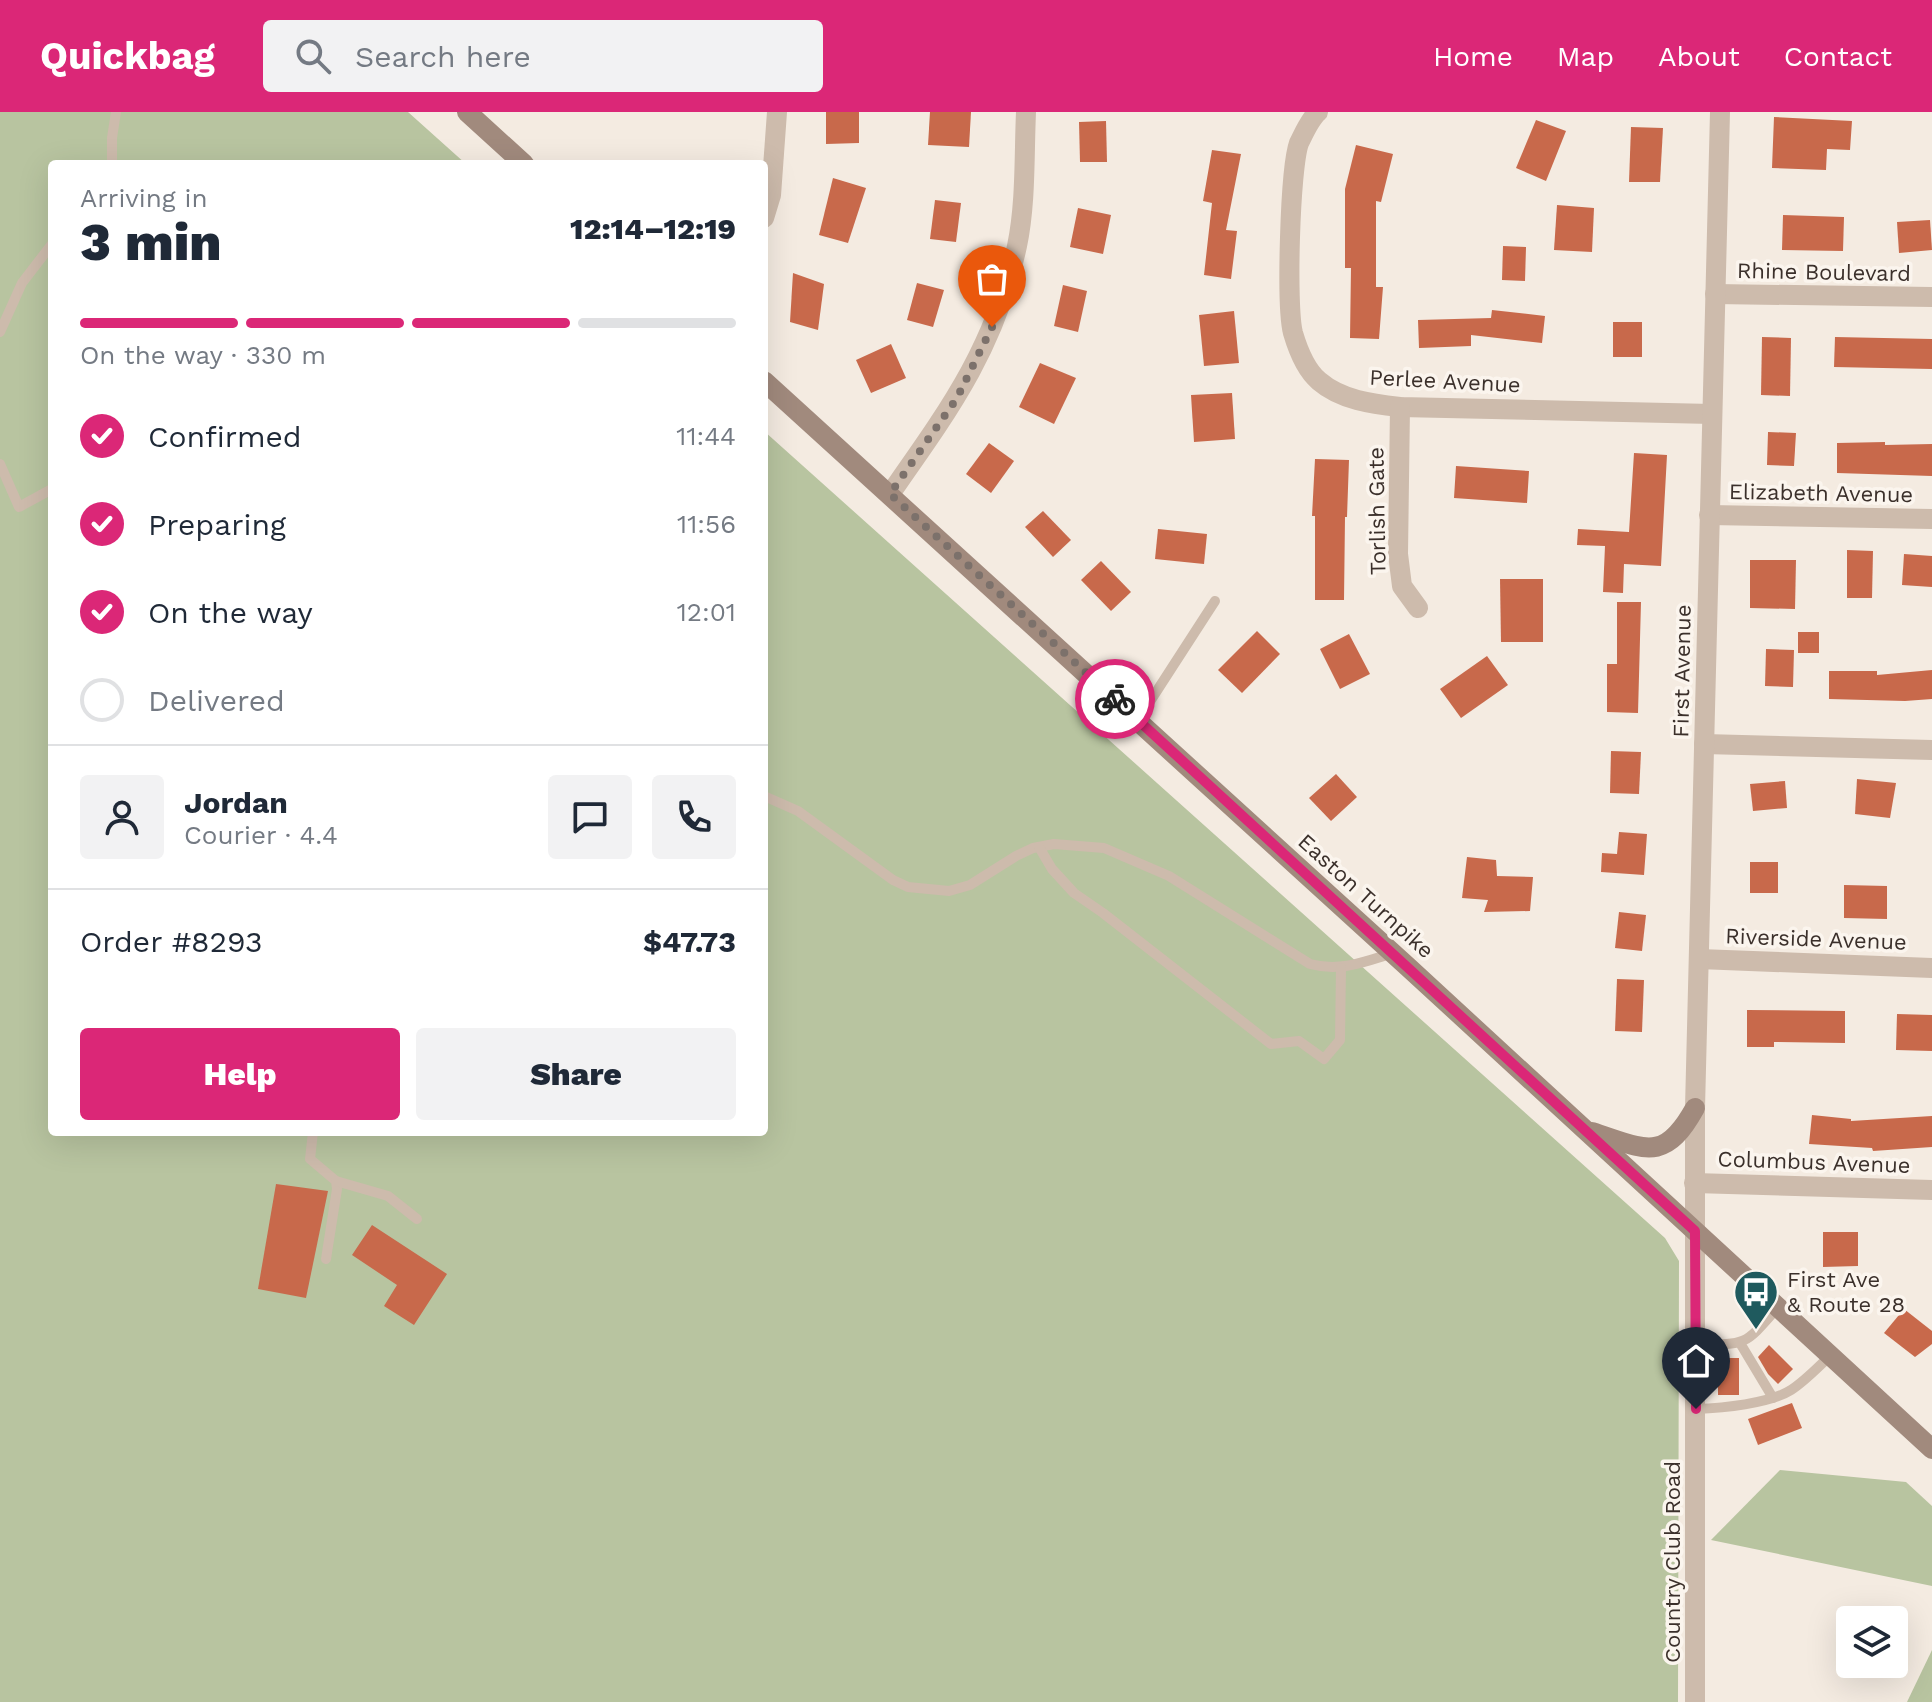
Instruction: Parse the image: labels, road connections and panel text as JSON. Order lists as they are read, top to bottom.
{
  "streets": {
    "main road": ["Easton Turnpike"],
    "street": [
      "Rhine Boulevard",
      "Perlee Avenue",
      "Elizabeth Avenue",
      "Torlish Gate",
      "First Avenue",
      "Riverside Avenue",
      "Columbus Avenue",
      "Country Club Road"
    ]
  },
  "crossings": [
    ["Rhine Boulevard", "First Avenue"],
    ["Perlee Avenue", "Torlish Gate"],
    ["Perlee Avenue", "First Avenue"],
    ["Elizabeth Avenue", "First Avenue"],
    ["First Avenue", "Easton Turnpike"],
    ["First Avenue", "Riverside Avenue"],
    ["First Avenue", "Columbus Avenue"],
    ["First Avenue", "Country Club Road"],
    ["Easton Turnpike", "Country Club Road"]
  ],
  "places": {
    "bus stop": ["First Ave & Route 28"]
  },
  "page": {
    "header": "Quickbag",
    "search": "Search here",
    "nav": [
      "Home",
      "Map",
      "About",
      "Contact"
    ],
    "heading": ["3 min", "Arriving in", "12:14–12:19"],
    "panel": [
      "Jordan",
      "Courier · 4.4",
      "Order #8293",
      "$47.73"
    ],
    "bar": "On the way · 330 m",
    "list": [
      ["Confirmed", "11:44"],
      ["Preparing", "11:56"],
      ["On the way", "12:01"],
      "Delivered"
    ],
    "buttons": ["Help", "Share"]
  }
}
